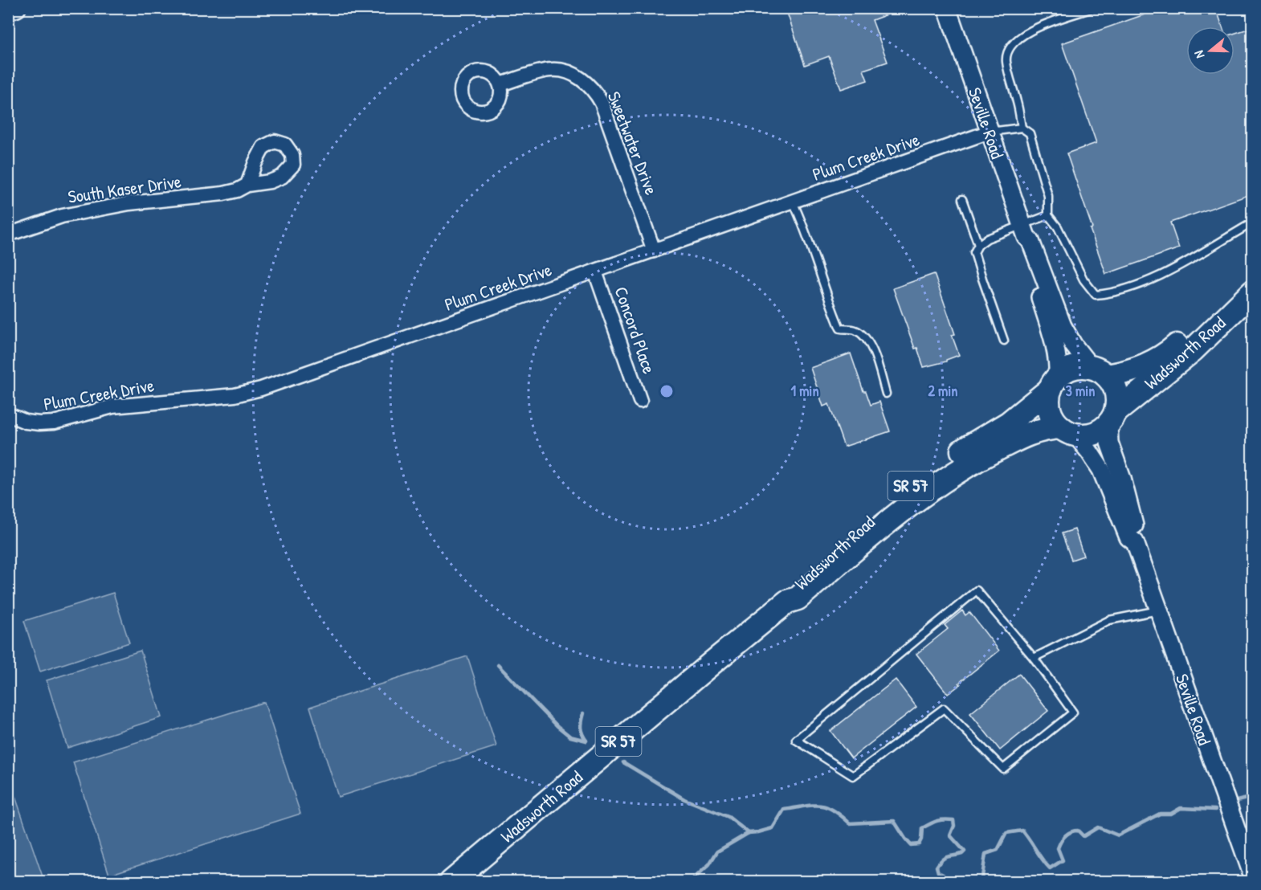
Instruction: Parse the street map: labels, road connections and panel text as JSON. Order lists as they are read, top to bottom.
{
  "streets": {
    "highway": ["Wadsworth Road", "SR 57"],
    "street": [
      "Seville Road",
      "Sweetwater Drive",
      "Plum Creek Drive",
      "South Kaser Drive",
      "Concord Place"
    ]
  },
  "crossings": [
    ["Seville Road", "Plum Creek Drive"],
    ["Seville Road", "Wadsworth Road"],
    ["Sweetwater Drive", "Plum Creek Drive"],
    ["Plum Creek Drive", "Concord Place"]
  ],
  "north": "left",
  "rings": ["1 min", "2 min", "3 min"]
}
